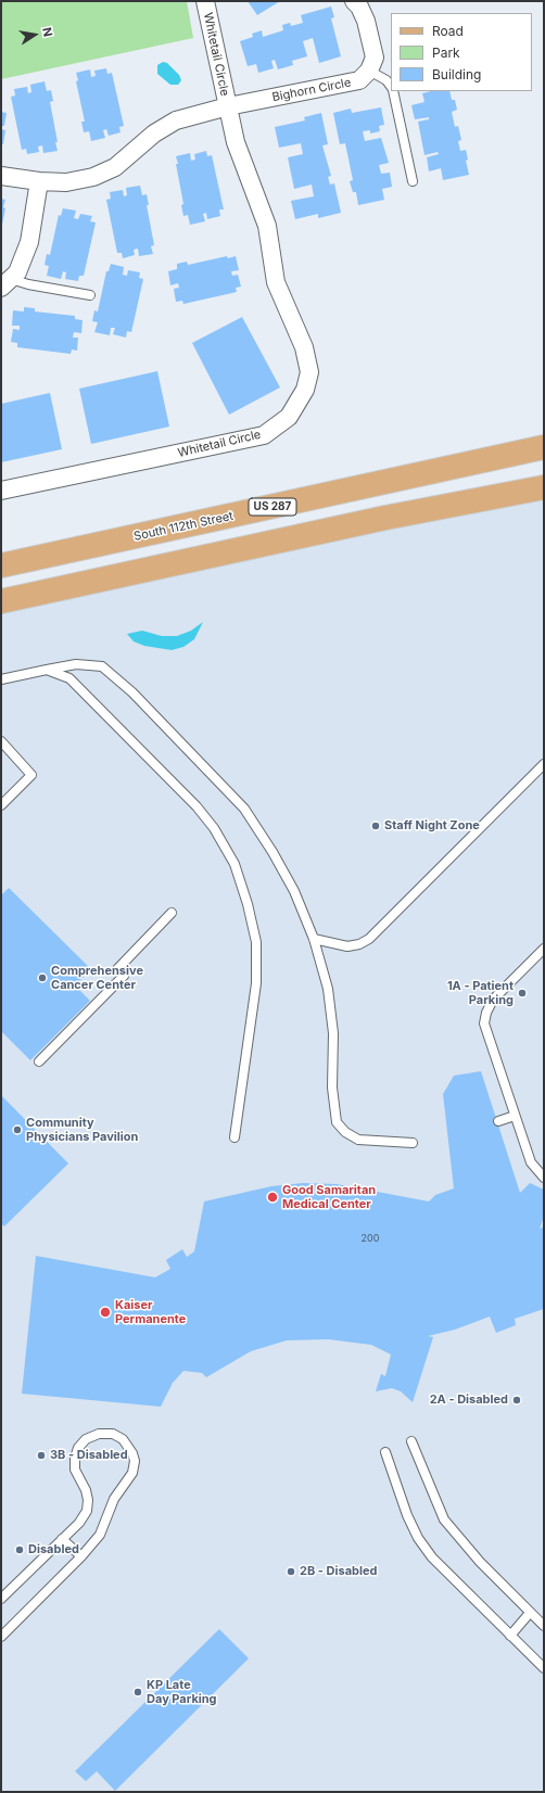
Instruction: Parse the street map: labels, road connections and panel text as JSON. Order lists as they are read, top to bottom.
{
  "streets": {
    "main road": ["US 287", "South 112th Street"],
    "street": ["Whitetail Circle", "Bighorn Circle"]
  },
  "crossings": [
    ["Whitetail Circle", "Bighorn Circle"]
  ],
  "places": [
    "Staff Night Zone",
    "Comprehensive Cancer Center",
    "1A - Patient Parking",
    "Community Physicians Pavilion",
    "Good Samaritan Medical Center",
    "Kaiser Permanente",
    "2A - Disabled",
    "3B - Disabled",
    "Disabled",
    "2B - Disabled",
    "KP Late Day Parking"
  ],
  "house_numbers": ["200"],
  "legend": ["Road", "Park", "Building"],
  "north": "right"
}
